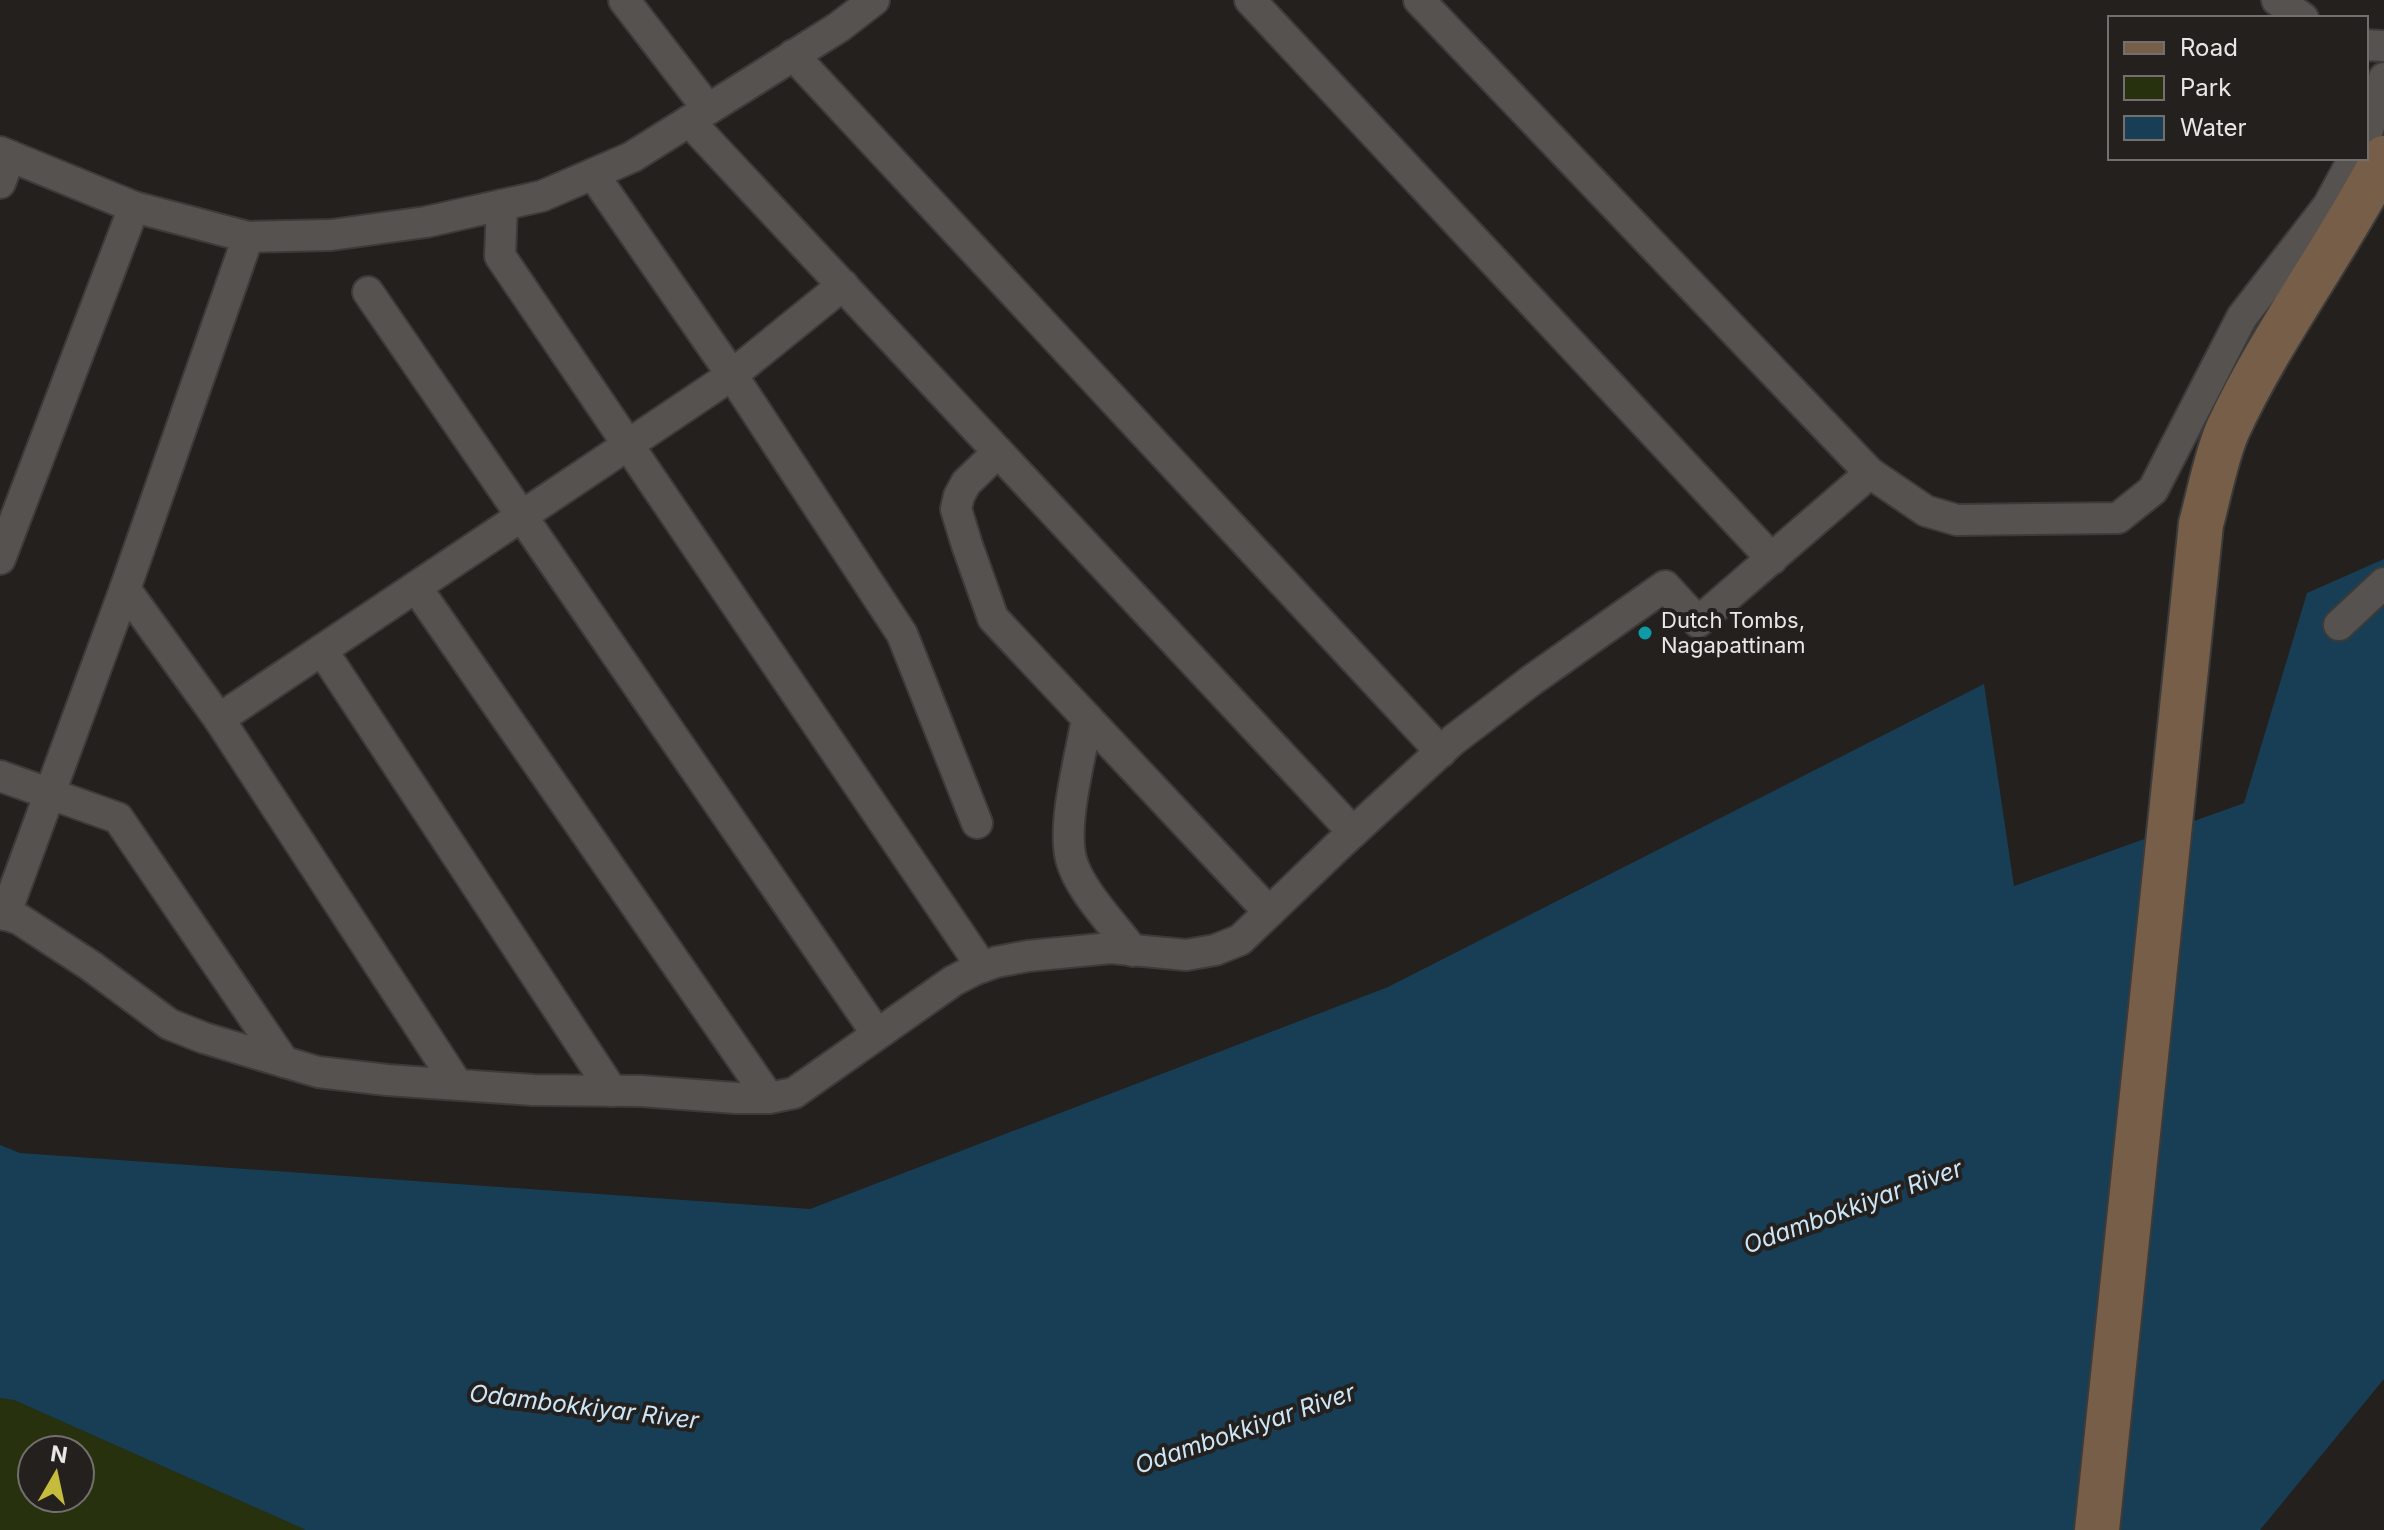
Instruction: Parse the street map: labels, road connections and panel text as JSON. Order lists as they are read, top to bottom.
{
  "water": ["Odambokkiyar River"],
  "places": ["Dutch Tombs, Nagapattinam"],
  "legend": ["Road", "Park", "Water"],
  "north": "top"
}
